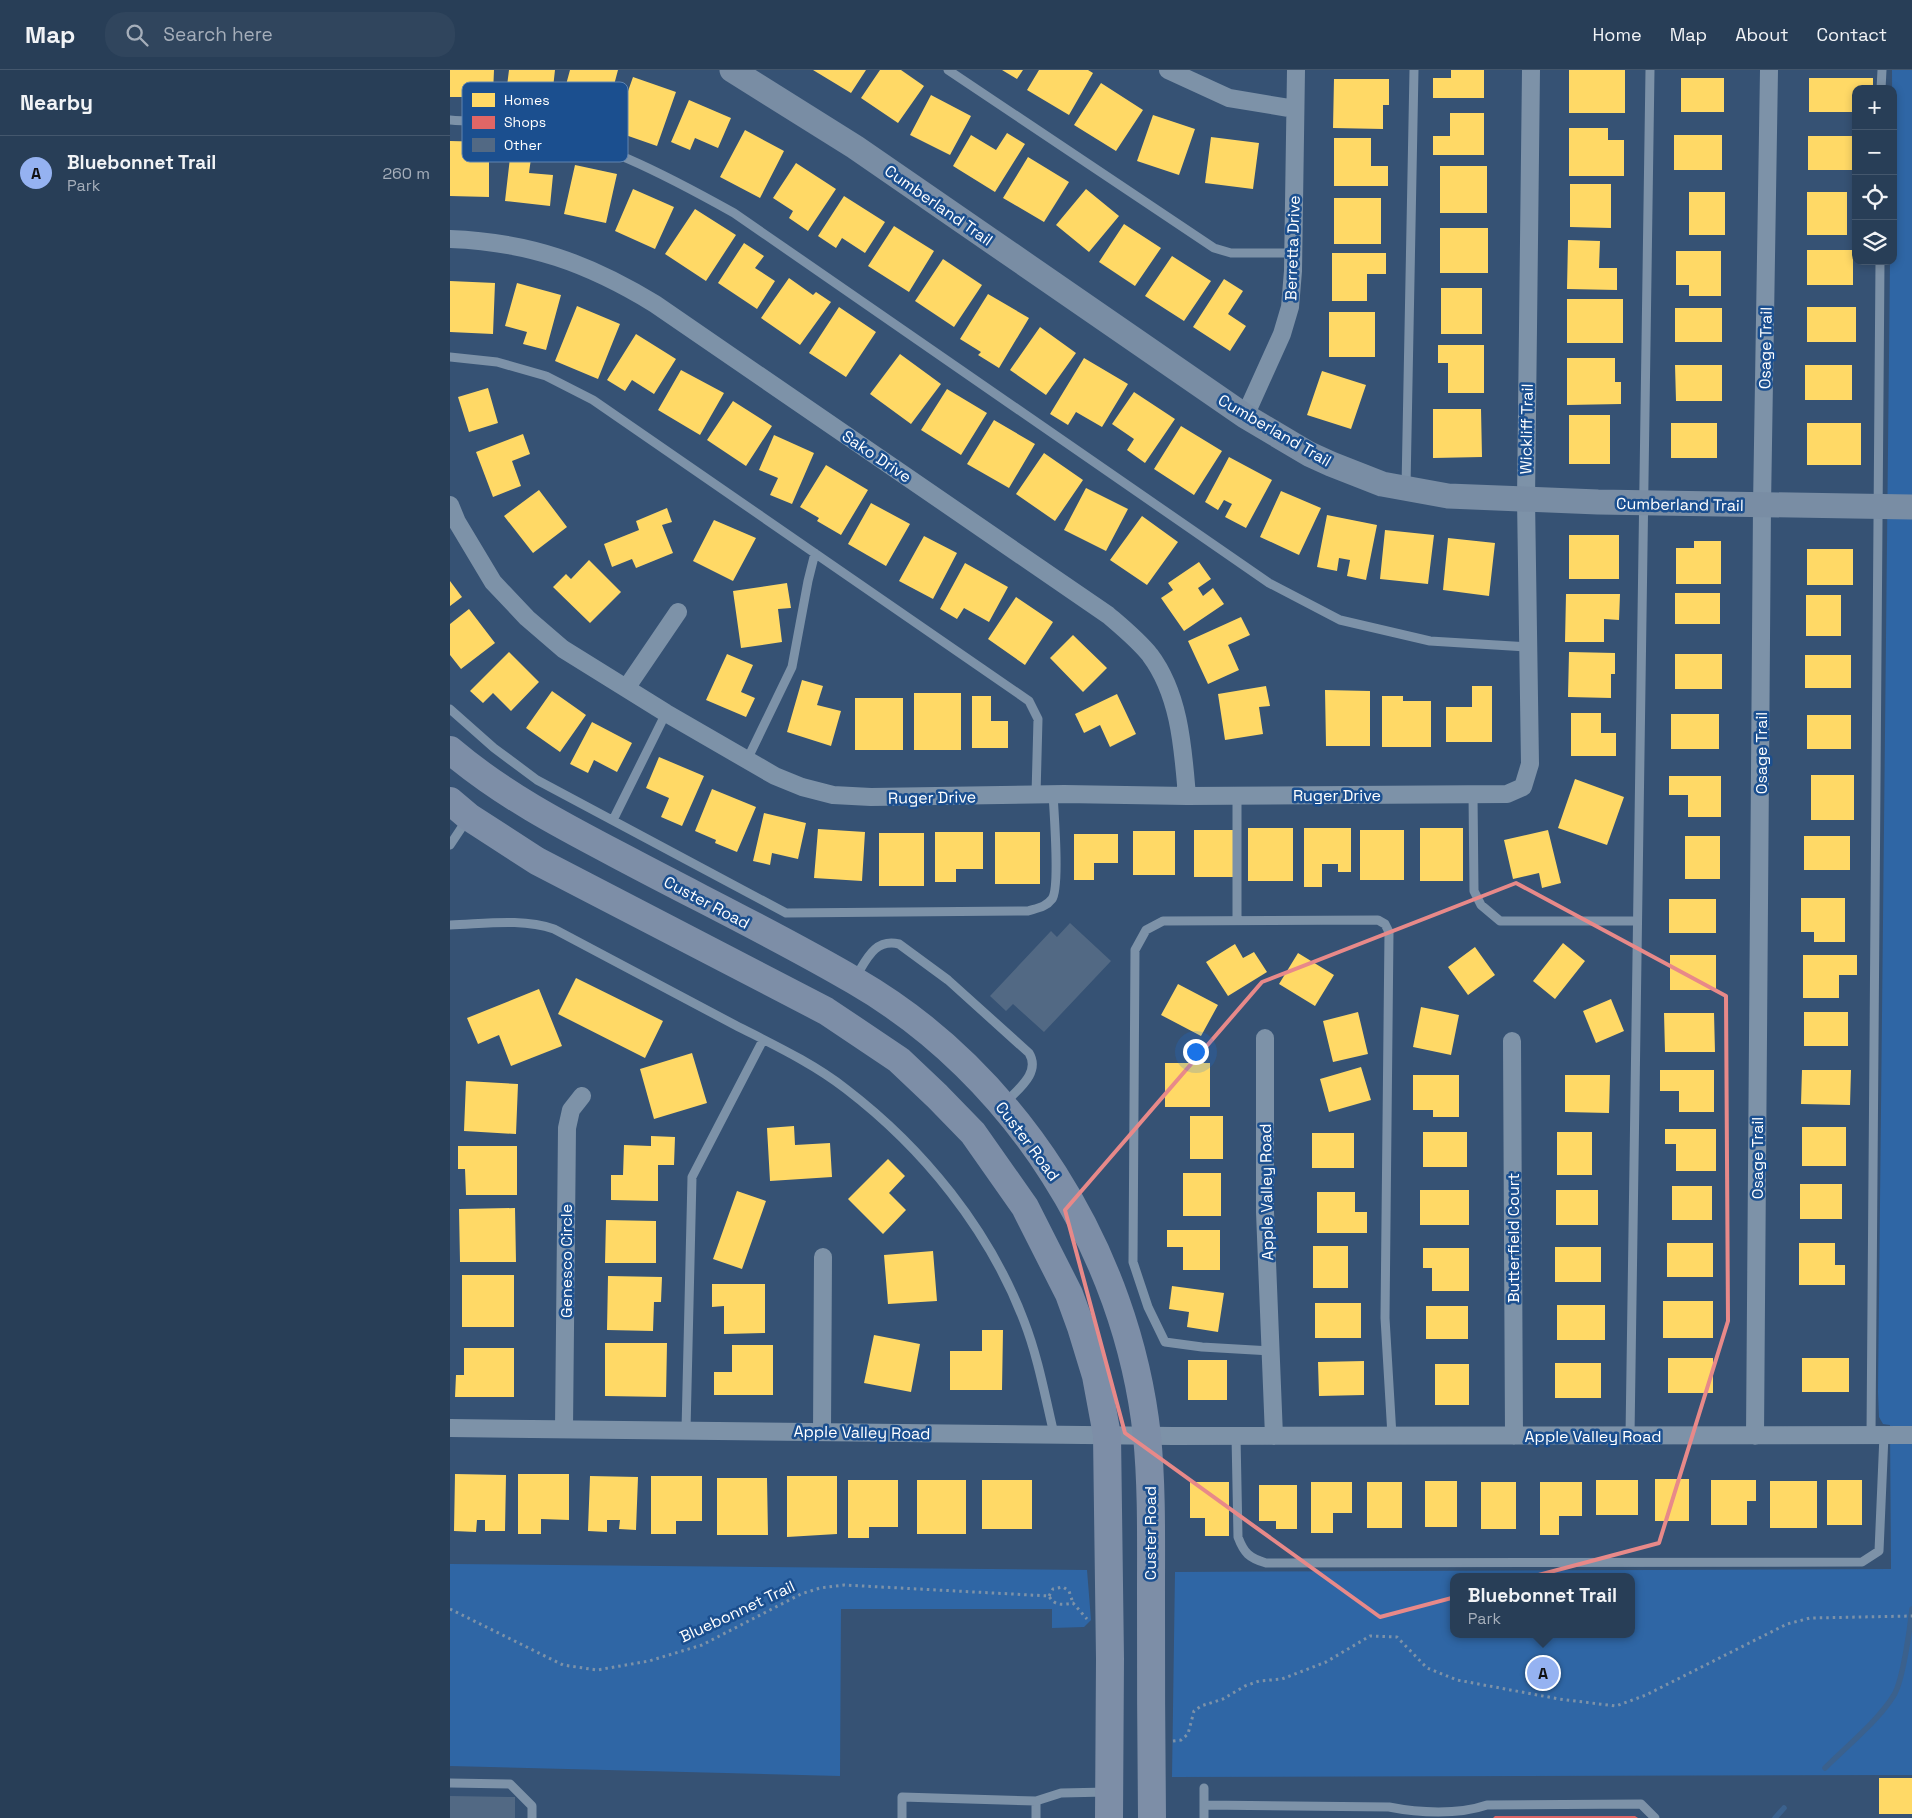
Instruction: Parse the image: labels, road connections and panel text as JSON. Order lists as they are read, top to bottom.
{
  "streets": {
    "main road": ["Custer Road"],
    "street": [
      "Cumberland Trail",
      "Berretta Drive",
      "Osage Trail",
      "Wickliff Trail",
      "Sako Drive",
      "Ruger Drive",
      "Apple Valley Road",
      "Butterfield Court",
      "Genesco Circle"
    ],
    "path": ["Bluebonnet Trail"]
  },
  "crossings": [
    ["Cumberland Trail", "Berretta Drive"],
    ["Cumberland Trail", "Osage Trail"],
    ["Cumberland Trail", "Wickliff Trail"],
    ["Osage Trail", "Apple Valley Road"],
    ["Wickliff Trail", "Ruger Drive"],
    ["Sako Drive", "Ruger Drive"],
    ["Custer Road", "Apple Valley Road"],
    ["Apple Valley Road", "Butterfield Court"],
    ["Apple Valley Road", "Genesco Circle"]
  ],
  "legend": ["Homes", "Shops", "Other"],
  "page": {
    "header": "Map",
    "search": "Search here",
    "nav": [
      "Home",
      "Map",
      "About",
      "Contact"
    ],
    "heading": "Nearby",
    "map_buttons": ["+", "−"],
    "list": [
      {
        "mark": "A",
        "name": "Bluebonnet Trail",
        "note": "Park",
        "value": "260 m"
      }
    ],
    "popup": ["Bluebonnet Trail", "Park"],
    "pins": "A"
  }
}
